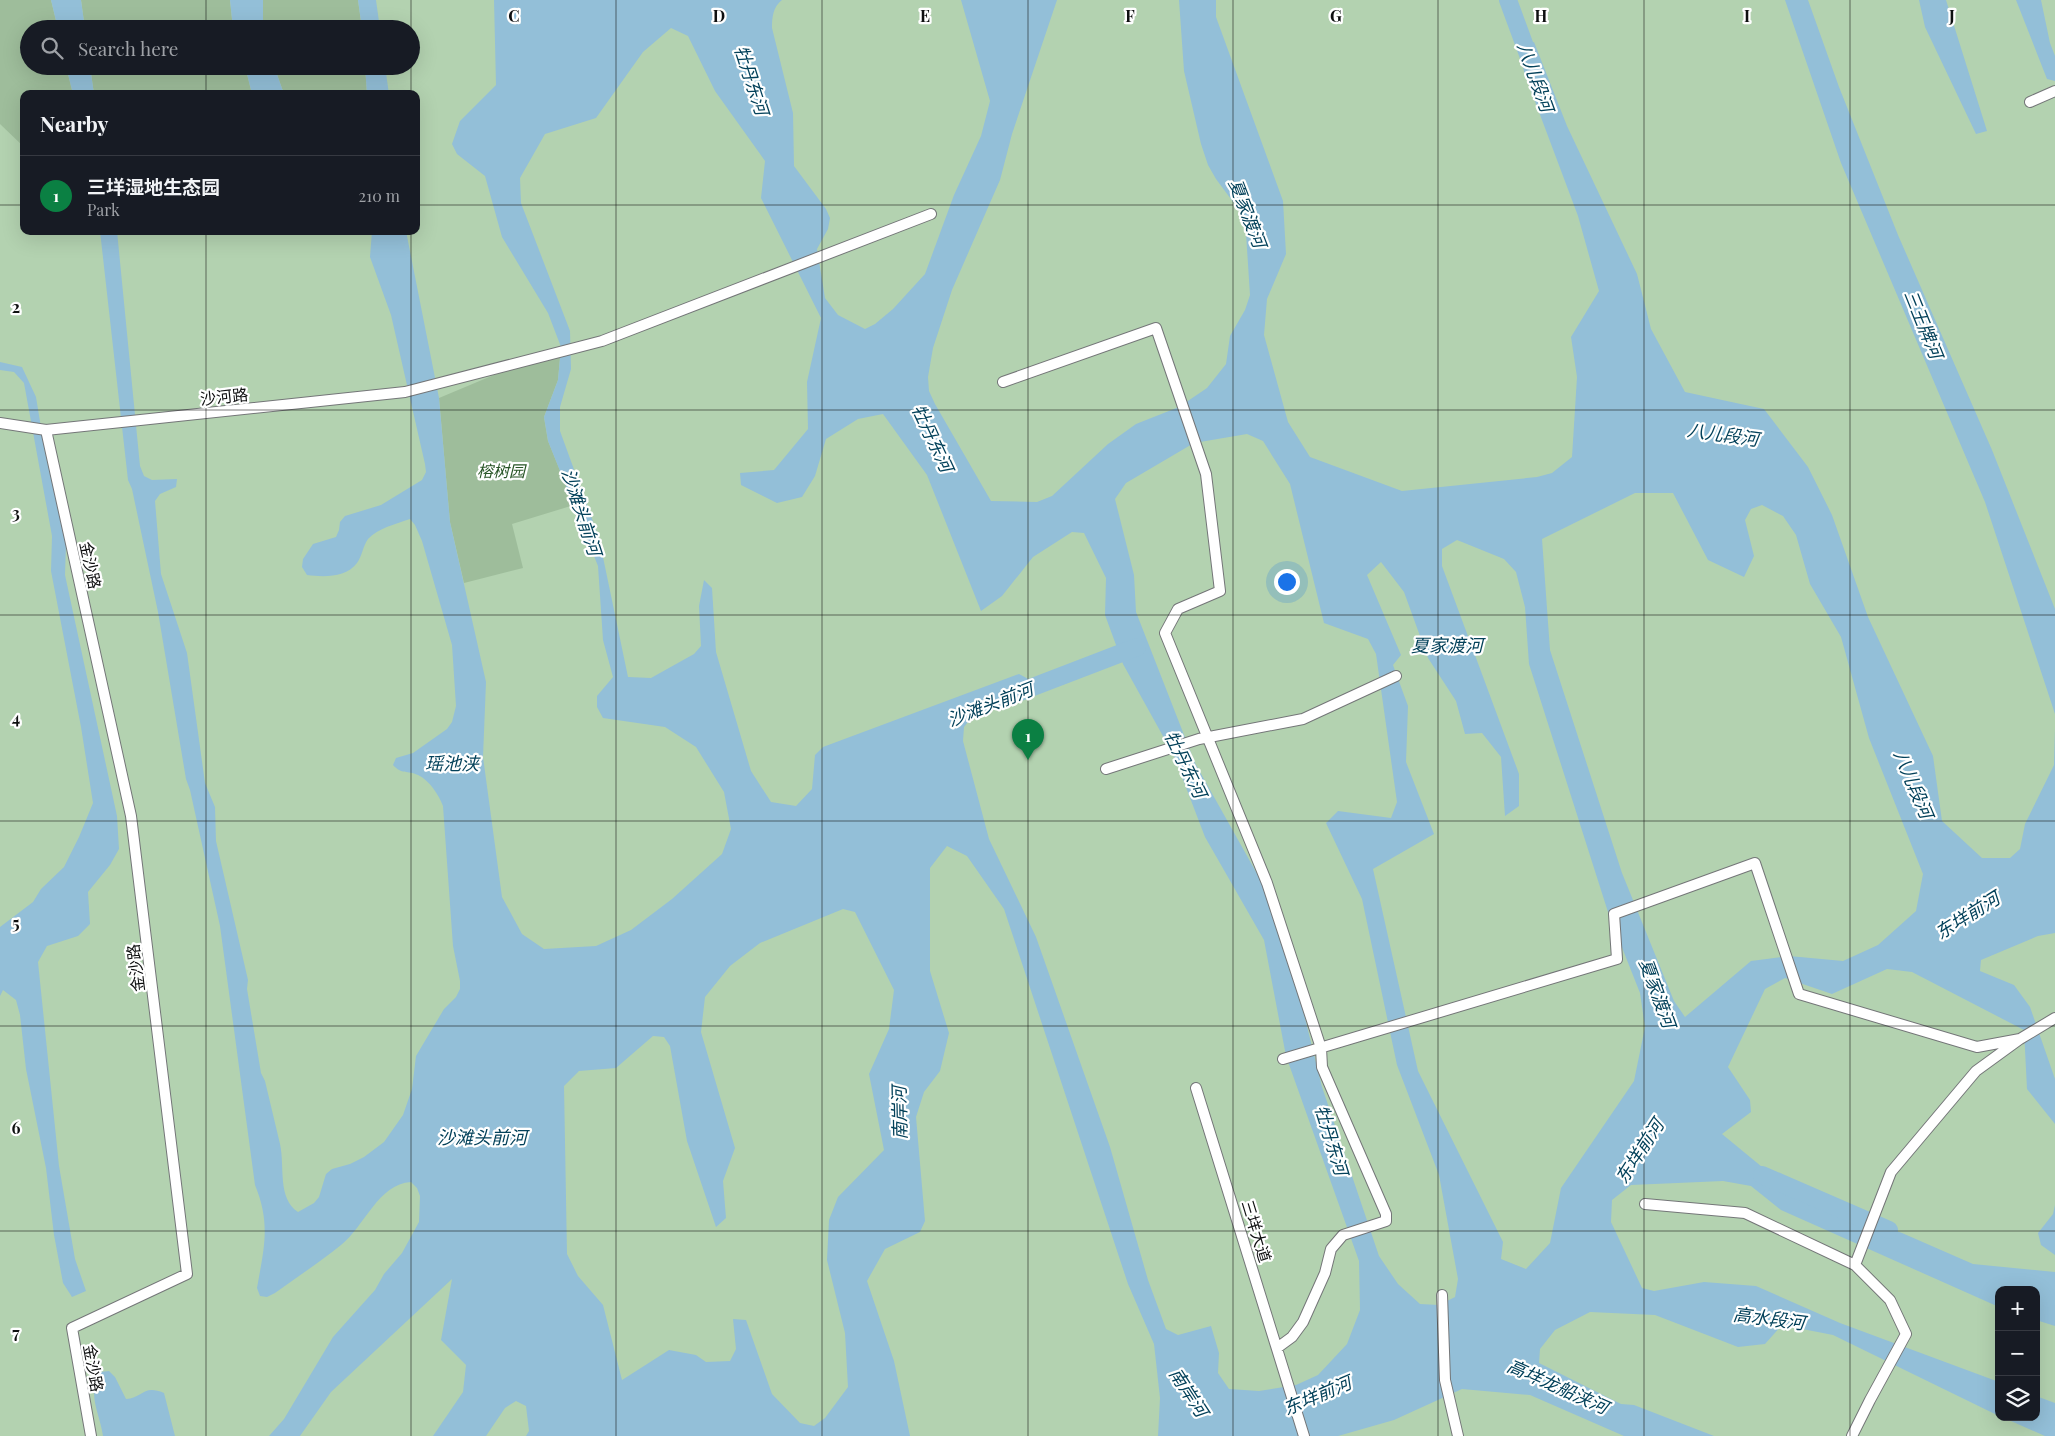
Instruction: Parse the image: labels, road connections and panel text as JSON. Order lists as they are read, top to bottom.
{
  "streets": {
    "street": ["沙河路", "金沙路", "三垟大道"]
  },
  "crossings": [
    ["沙河路", "金沙路"]
  ],
  "water": [
    "八儿段河",
    "牡丹东河",
    "夏家渡河",
    "三王牌河",
    "沙滩头前河",
    "瑶池浃",
    "东垟前河",
    "南岸河",
    "高水段河",
    "高垟龙船浃河"
  ],
  "parks": ["榕树园"],
  "page": {
    "search": "Search here",
    "heading": "Nearby",
    "list": [
      {
        "mark": "1",
        "name": "三垟湿地生态园",
        "note": "Park",
        "value": "210 m"
      }
    ],
    "pins": "1",
    "map_buttons": ["+", "−"]
  },
  "grid": {
    "columns": [
      "C",
      "D",
      "E",
      "F",
      "G",
      "H",
      "I",
      "J"
    ],
    "rows": [
      "2",
      "3",
      "4",
      "5",
      "6",
      "7"
    ]
  }
}
